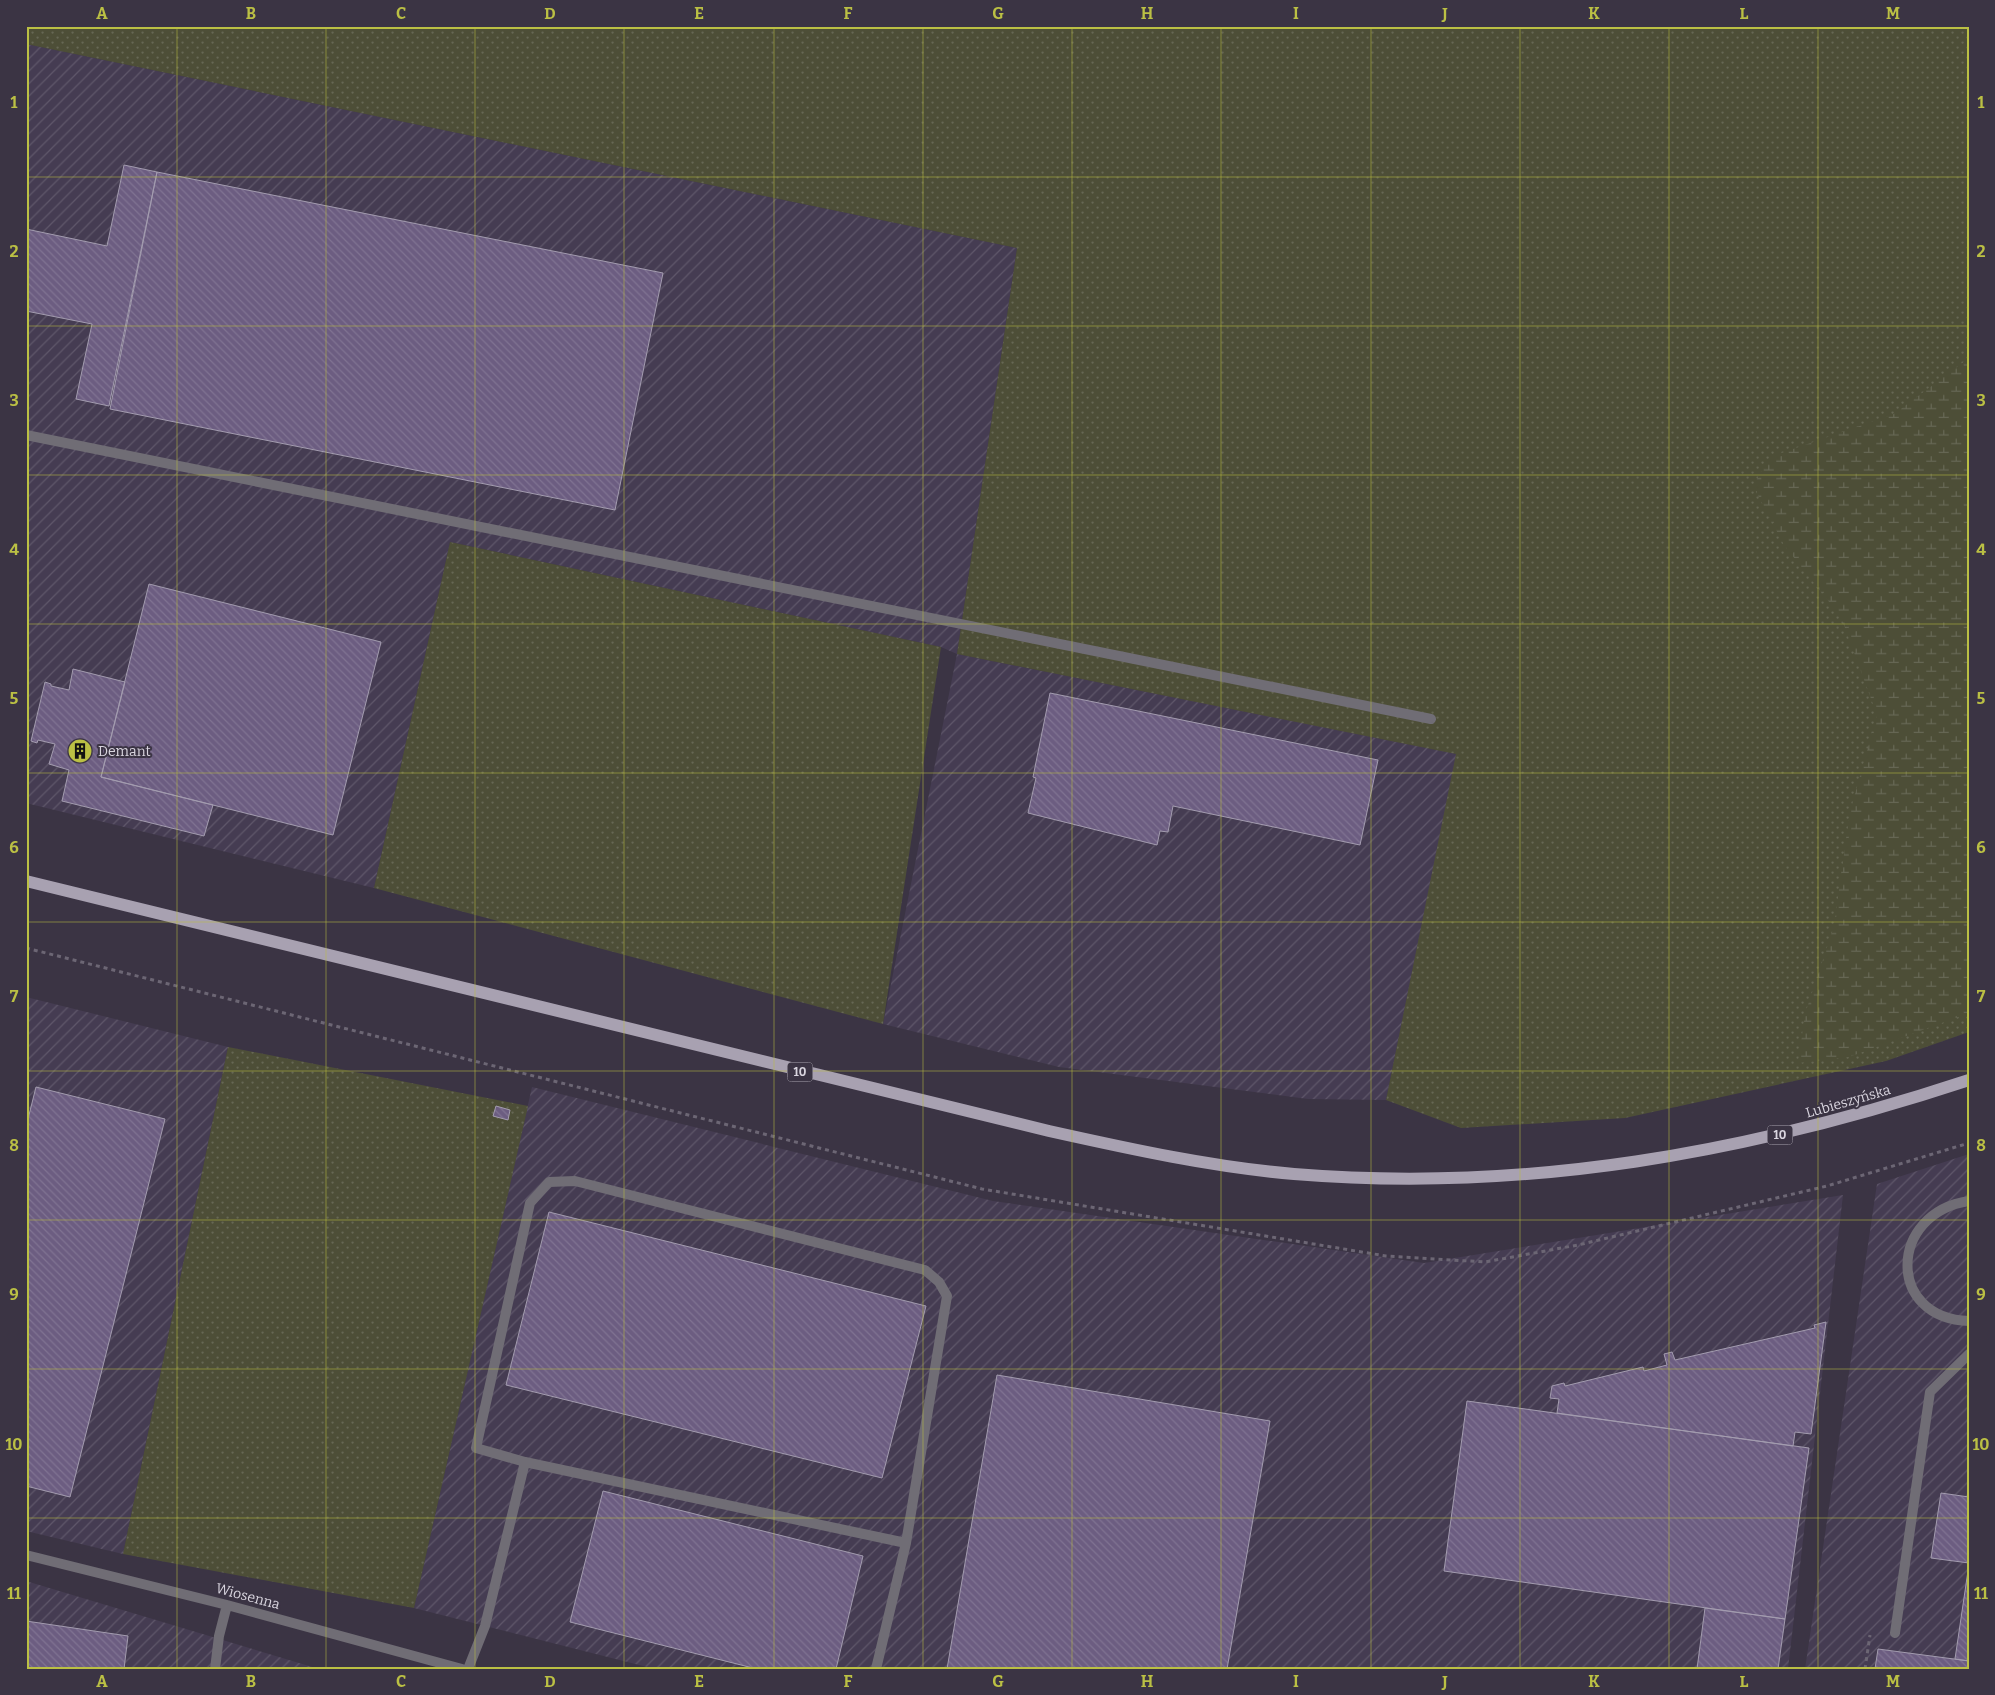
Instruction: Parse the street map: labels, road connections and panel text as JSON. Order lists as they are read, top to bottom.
{
  "streets": {
    "main road": ["10", "Lubieszyńska"],
    "lane": ["Wiosenna"]
  },
  "places": {
    "building": ["Demant"]
  },
  "grid": {
    "columns": [
      "A",
      "B",
      "C",
      "D",
      "E",
      "F",
      "G",
      "H",
      "I",
      "J",
      "K",
      "L",
      "M"
    ],
    "rows": [
      "1",
      "2",
      "3",
      "4",
      "5",
      "6",
      "7",
      "8",
      "9",
      "10",
      "11"
    ]
  }
}
